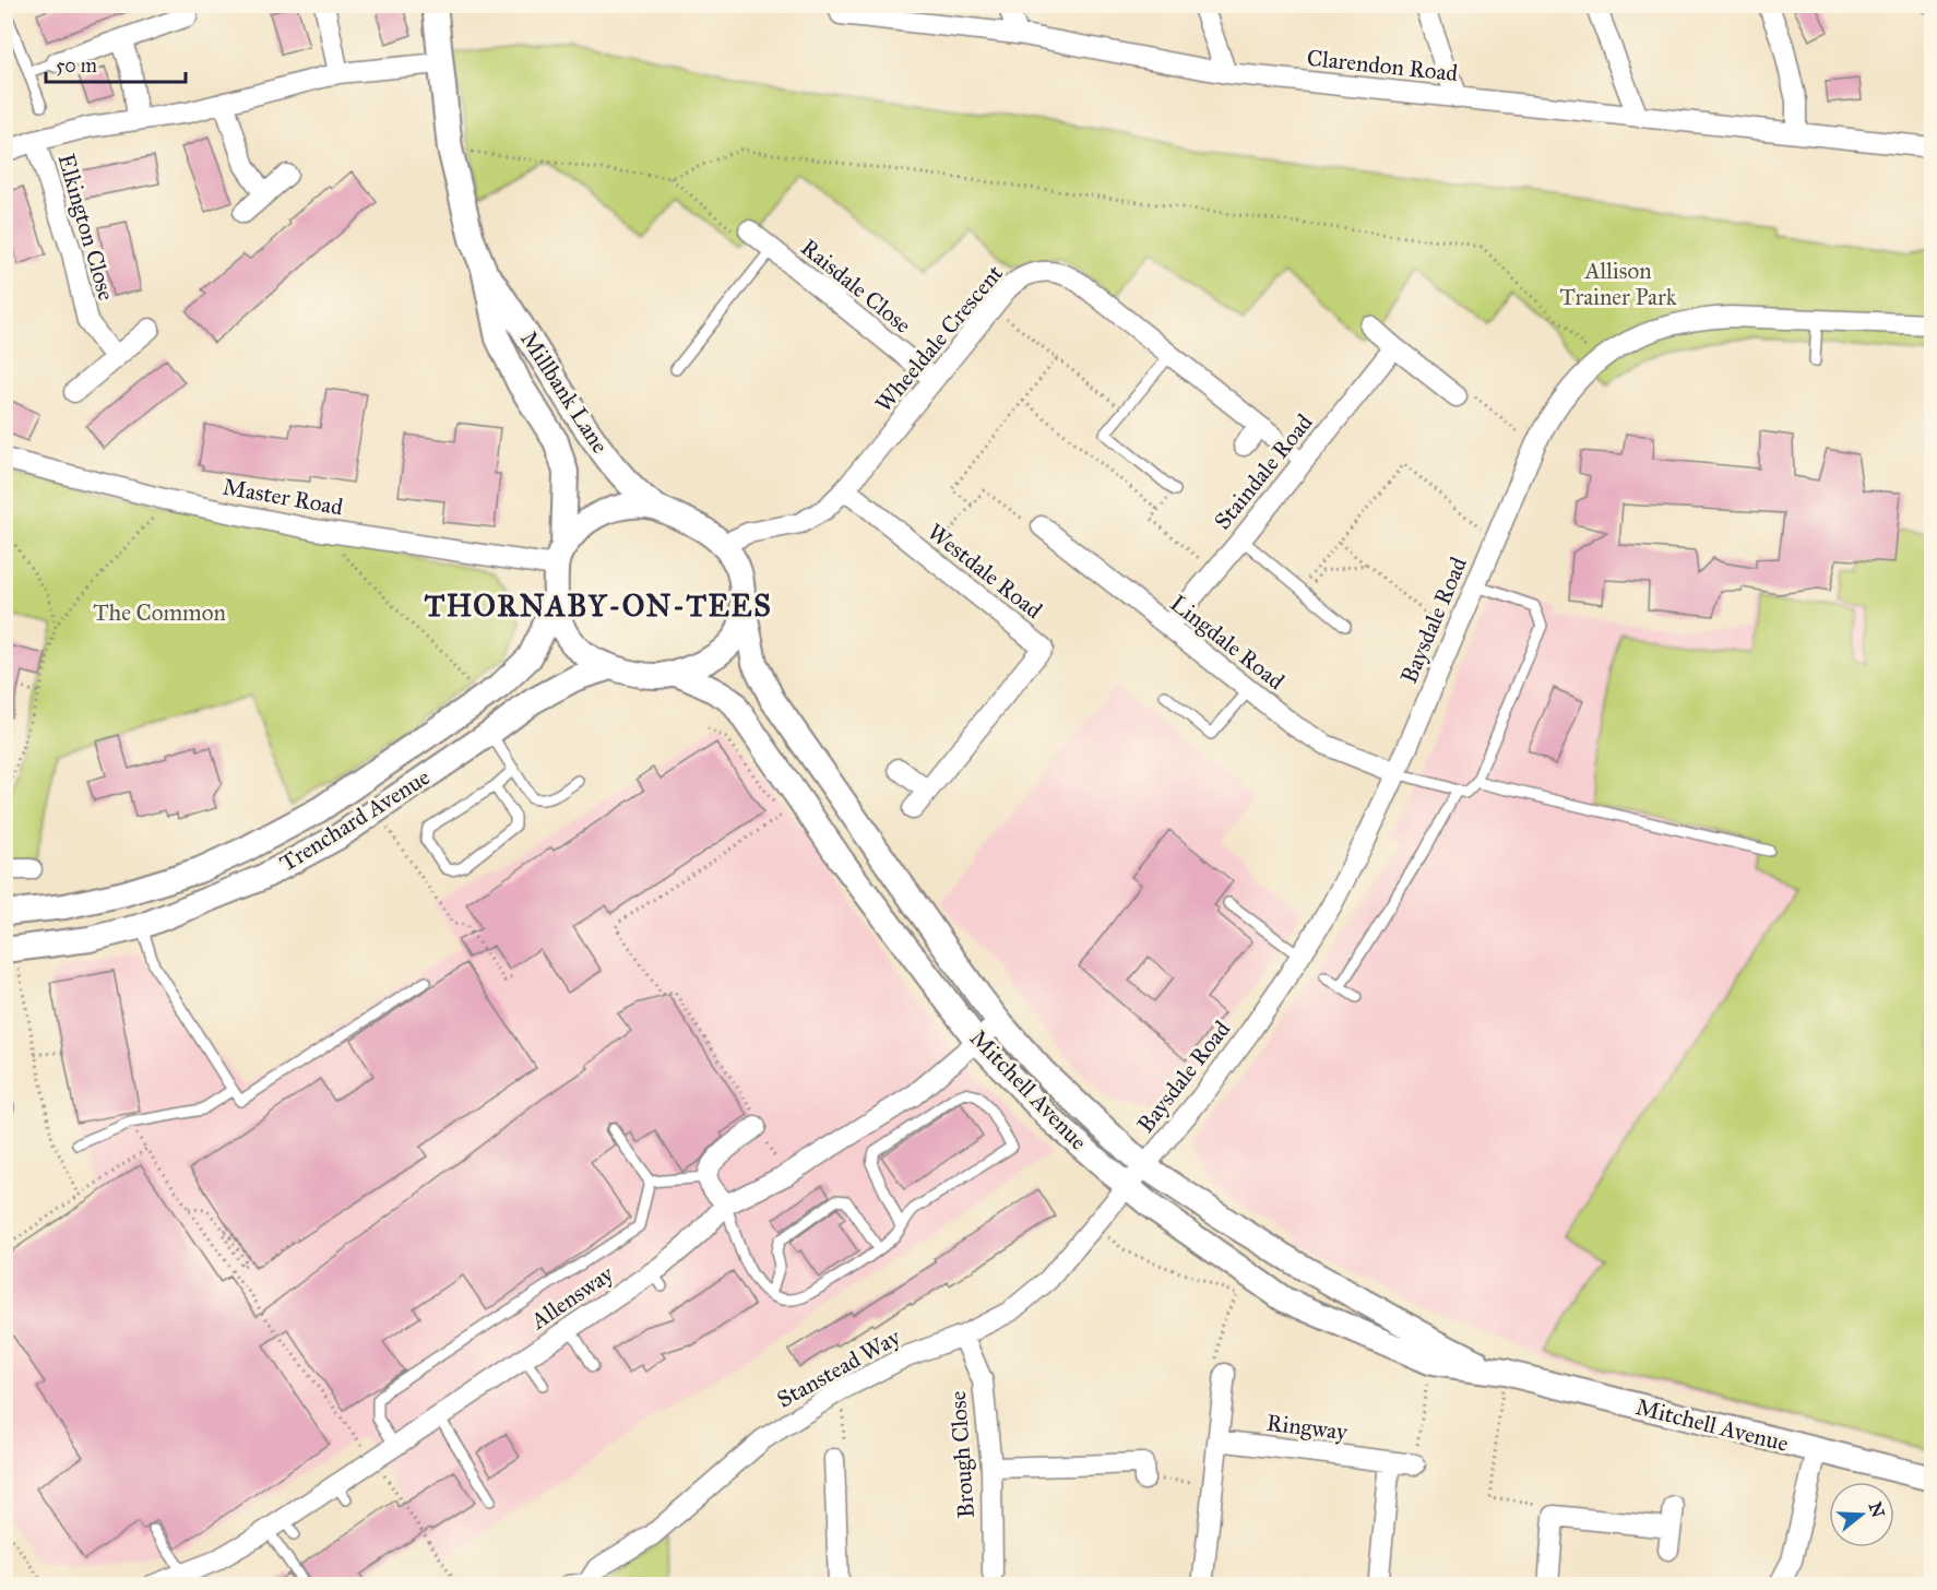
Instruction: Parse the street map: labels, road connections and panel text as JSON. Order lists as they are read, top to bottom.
{
  "streets": {
    "street": [
      "Clarendon Road",
      "Elkington Close",
      "Raisdale Close",
      "Wheeldale Crescent",
      "Millbank Lane",
      "Staindale Road",
      "Master Road",
      "Westdale Road",
      "Baysdale Road",
      "Lingdale Road",
      "Trenchard Avenue",
      "Mitchell Avenue",
      "Allensway",
      "Stanstead Way",
      "Ringway",
      "Brough Close"
    ]
  },
  "crossings": [
    ["Raisdale Close", "Wheeldale Crescent"],
    ["Wheeldale Crescent", "Millbank Lane"],
    ["Wheeldale Crescent", "Master Road"],
    ["Wheeldale Crescent", "Westdale Road"],
    ["Wheeldale Crescent", "Trenchard Avenue"],
    ["Wheeldale Crescent", "Mitchell Avenue"],
    ["Millbank Lane", "Master Road"],
    ["Millbank Lane", "Trenchard Avenue"],
    ["Millbank Lane", "Mitchell Avenue"],
    ["Staindale Road", "Lingdale Road"],
    ["Master Road", "Trenchard Avenue"],
    ["Master Road", "Mitchell Avenue"],
    ["Baysdale Road", "Lingdale Road"],
    ["Baysdale Road", "Mitchell Avenue"],
    ["Baysdale Road", "Stanstead Way"],
    ["Trenchard Avenue", "Mitchell Avenue"],
    ["Mitchell Avenue", "Allensway"],
    ["Mitchell Avenue", "Stanstead Way"],
    ["Stanstead Way", "Brough Close"]
  ],
  "districts": ["THORNABY-ON-TEES"],
  "parks": ["Allison Trainer Park", "The Common"],
  "scale_bar": "50 m",
  "north": "right"
}
